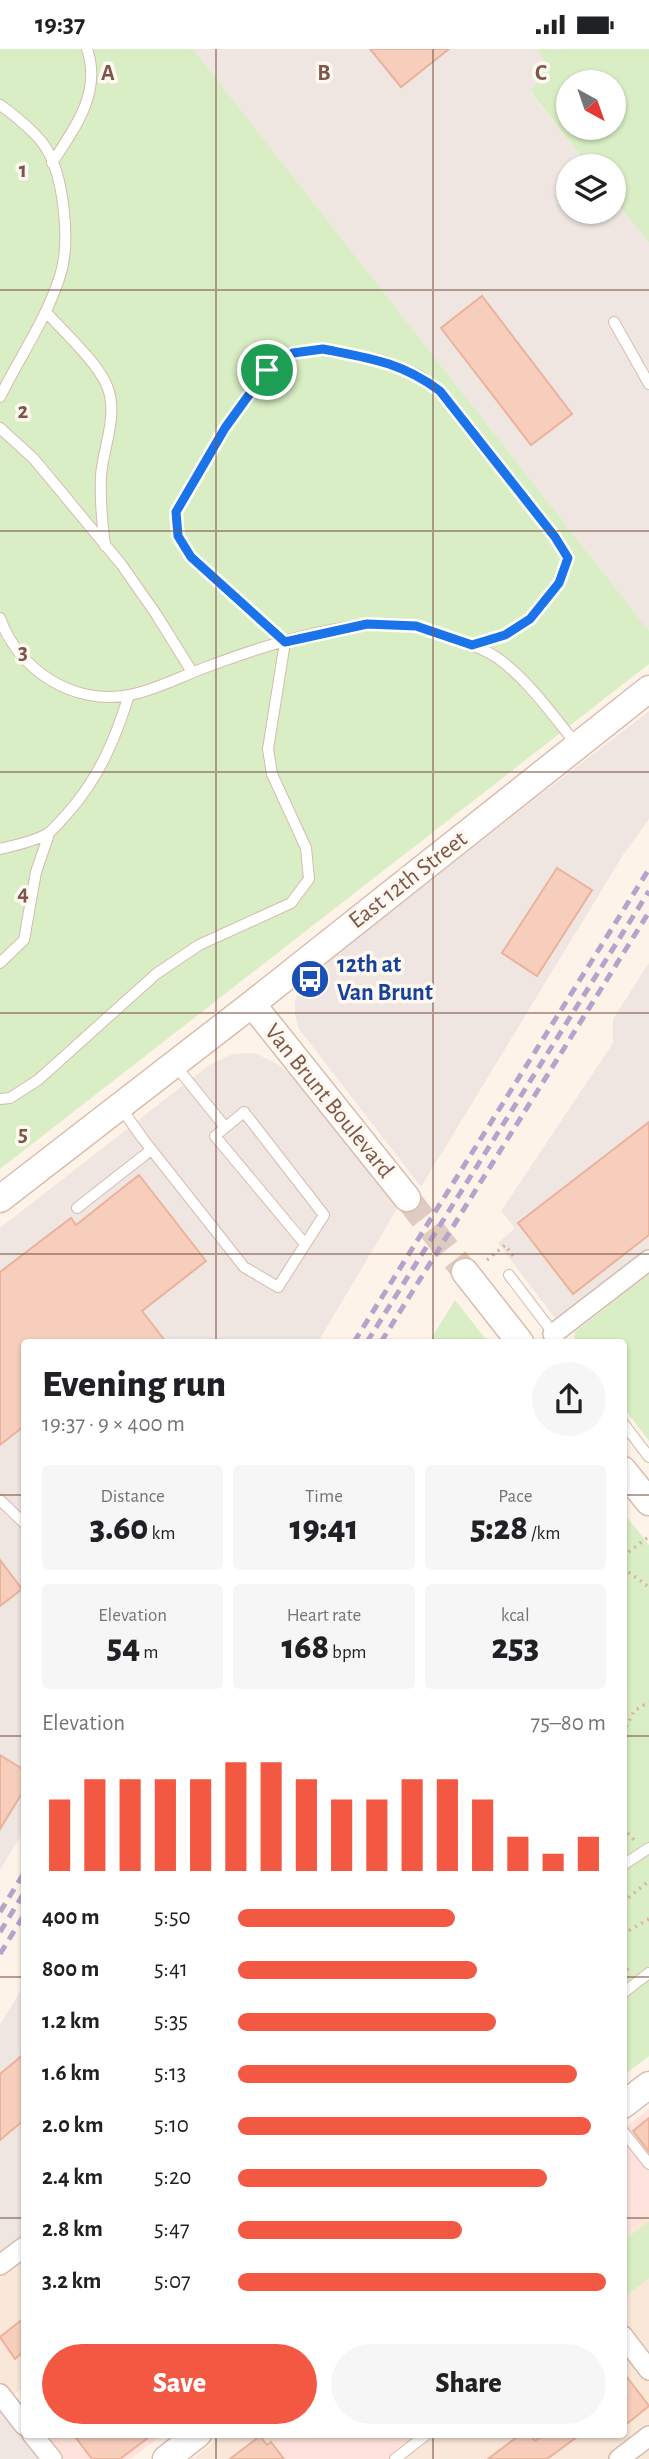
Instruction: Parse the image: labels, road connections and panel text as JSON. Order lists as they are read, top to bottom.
{
  "streets": {
    "street": ["East 12th Street", "Van Brunt Boulevard"]
  },
  "crossings": [
    ["East 12th Street", "Van Brunt Boulevard"]
  ],
  "places": {
    "bus stop": ["12th at Van Brunt"]
  },
  "north": "bottom right",
  "page": {
    "status": "19:37",
    "heading": ["Evening run", "19:37 · 9 × 400 m"],
    "stats": [
      ["Distance", "3.60 km"],
      ["Time", "19:41"],
      ["Pace", "5:28 /km"],
      ["Elevation", "54 m"],
      ["Heart rate", "168 bpm"],
      ["kcal", "253"]
    ],
    "chart": ["Elevation", "75–80 m"],
    "list": [
      {
        "name": "400 m",
        "note": "5:50"
      },
      {
        "name": "800 m",
        "note": "5:41"
      },
      {
        "name": "1.2 km",
        "note": "5:35"
      },
      {
        "name": "1.6 km",
        "note": "5:13"
      },
      {
        "name": "2.0 km",
        "note": "5:10"
      },
      {
        "name": "2.4 km",
        "note": "5:20"
      },
      {
        "name": "2.8 km",
        "note": "5:47"
      },
      {
        "name": "3.2 km",
        "note": "5:07"
      }
    ],
    "buttons": ["Save", "Share"]
  },
  "grid": {
    "columns": ["A", "B", "C"],
    "rows": [
      "1",
      "2",
      "3",
      "4",
      "5"
    ]
  }
}
